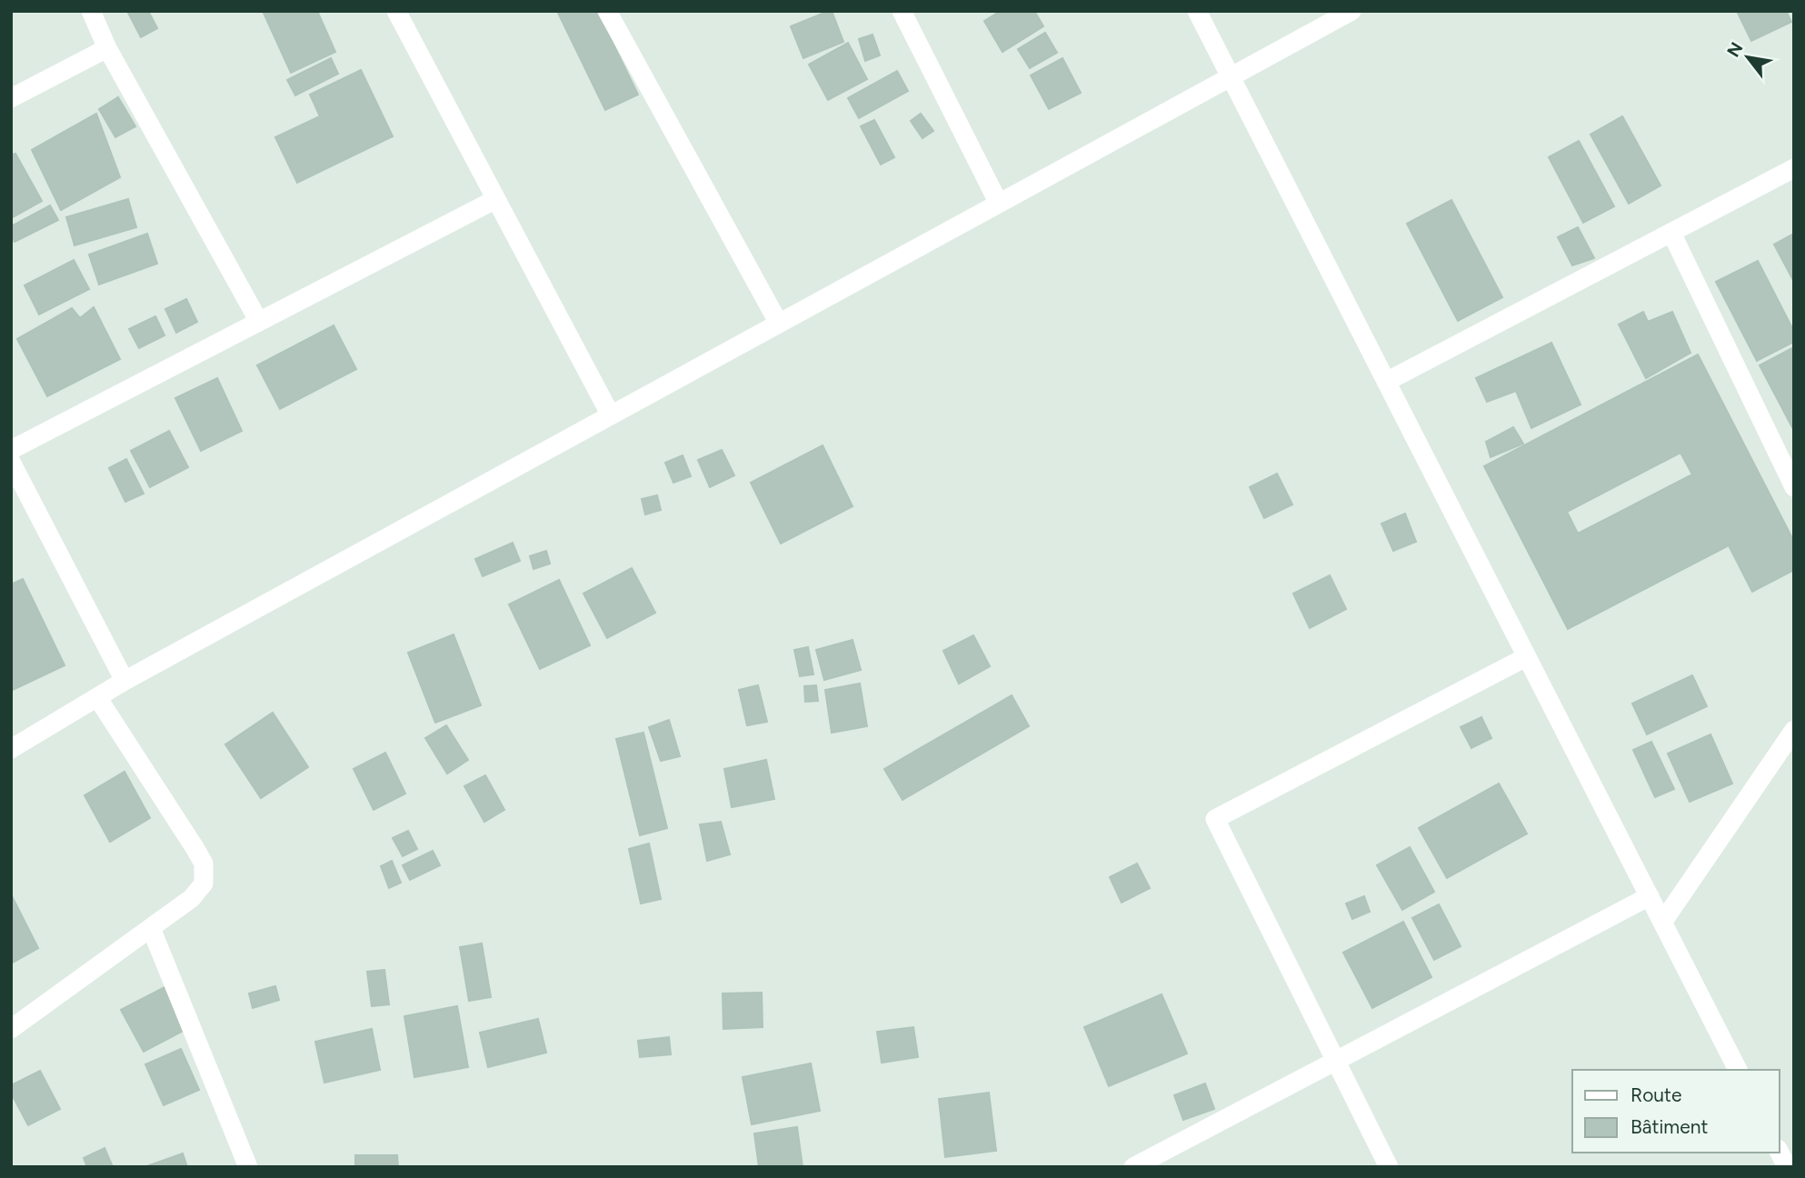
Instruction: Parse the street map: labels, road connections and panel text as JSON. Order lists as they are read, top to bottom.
{
  "legend": ["Route", "Bâtiment"],
  "north": "top left"
}
